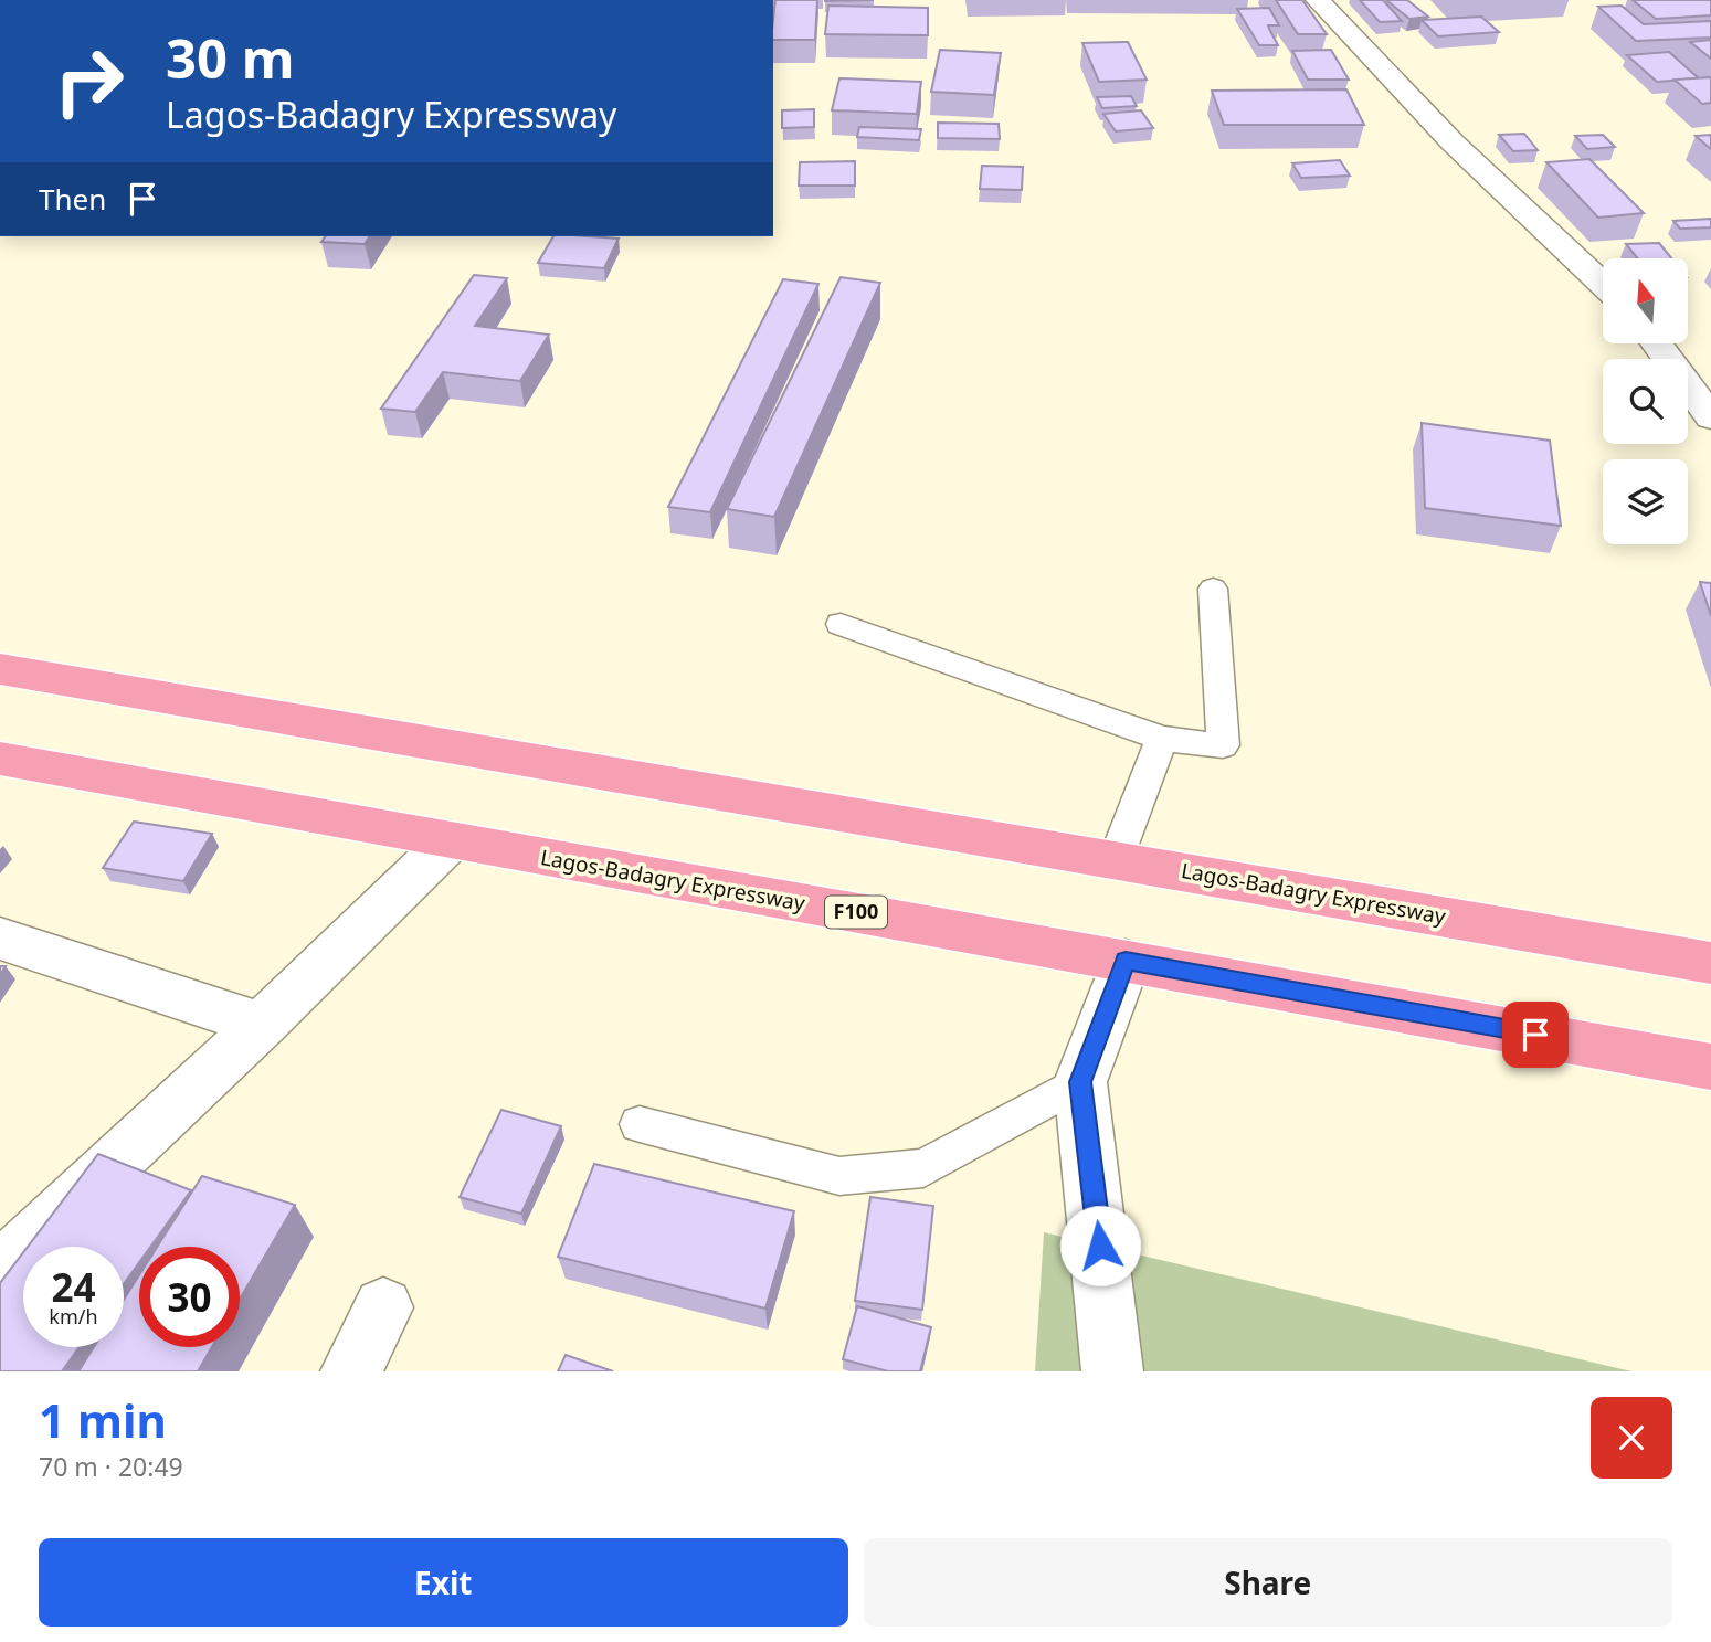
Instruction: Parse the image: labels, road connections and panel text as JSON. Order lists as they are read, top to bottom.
{
  "streets": {
    "highway": ["Lagos-Badagry Expressway", "F100"]
  },
  "north": "top",
  "page": {
    "turn": ["30 m", "Lagos-Badagry Expressway"],
    "then": "Then",
    "speed": "24 km/h",
    "limit": "30",
    "heading": ["1 min", "70 m · 20:49"],
    "buttons": ["Exit", "Share"]
  }
}
